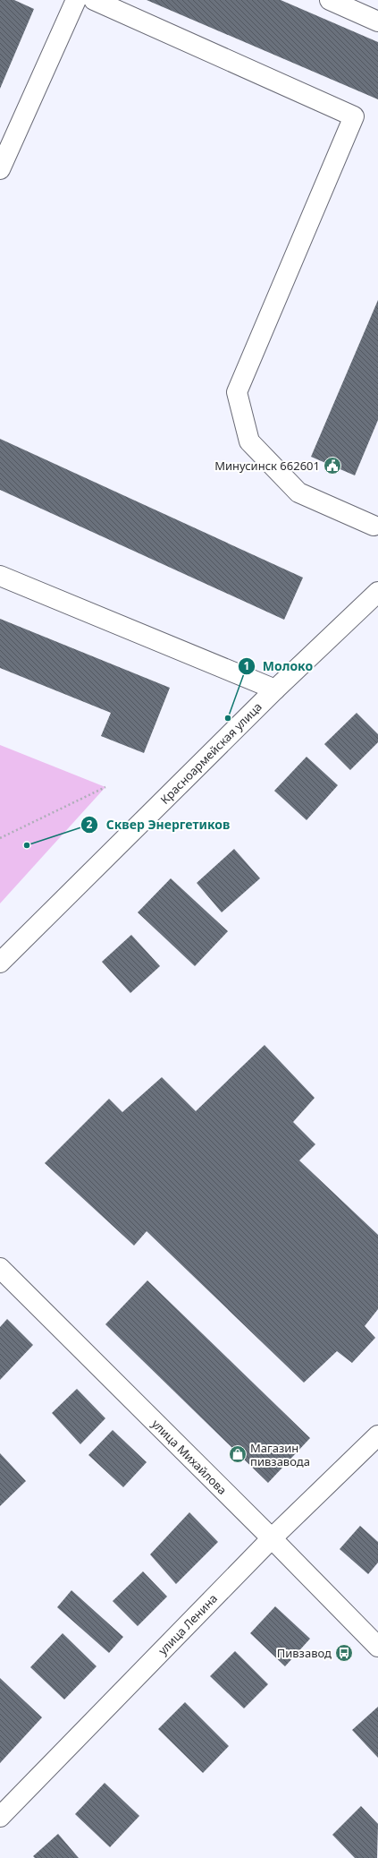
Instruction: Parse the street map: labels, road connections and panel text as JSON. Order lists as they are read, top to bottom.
{
  "streets": {
    "street": ["Красноармейская улица", "улица Михайлова", "улица Ленина"]
  },
  "crossings": [
    ["улица Михайлова", "улица Ленина"]
  ],
  "places": {
    "public building": ["Минусинск 662601"],
    "other": ["Молоко", "Сквер Энергетиков"],
    "shop": ["Магазин пивзавода"],
    "bus stop": ["Пивзавод"]
  }
}
